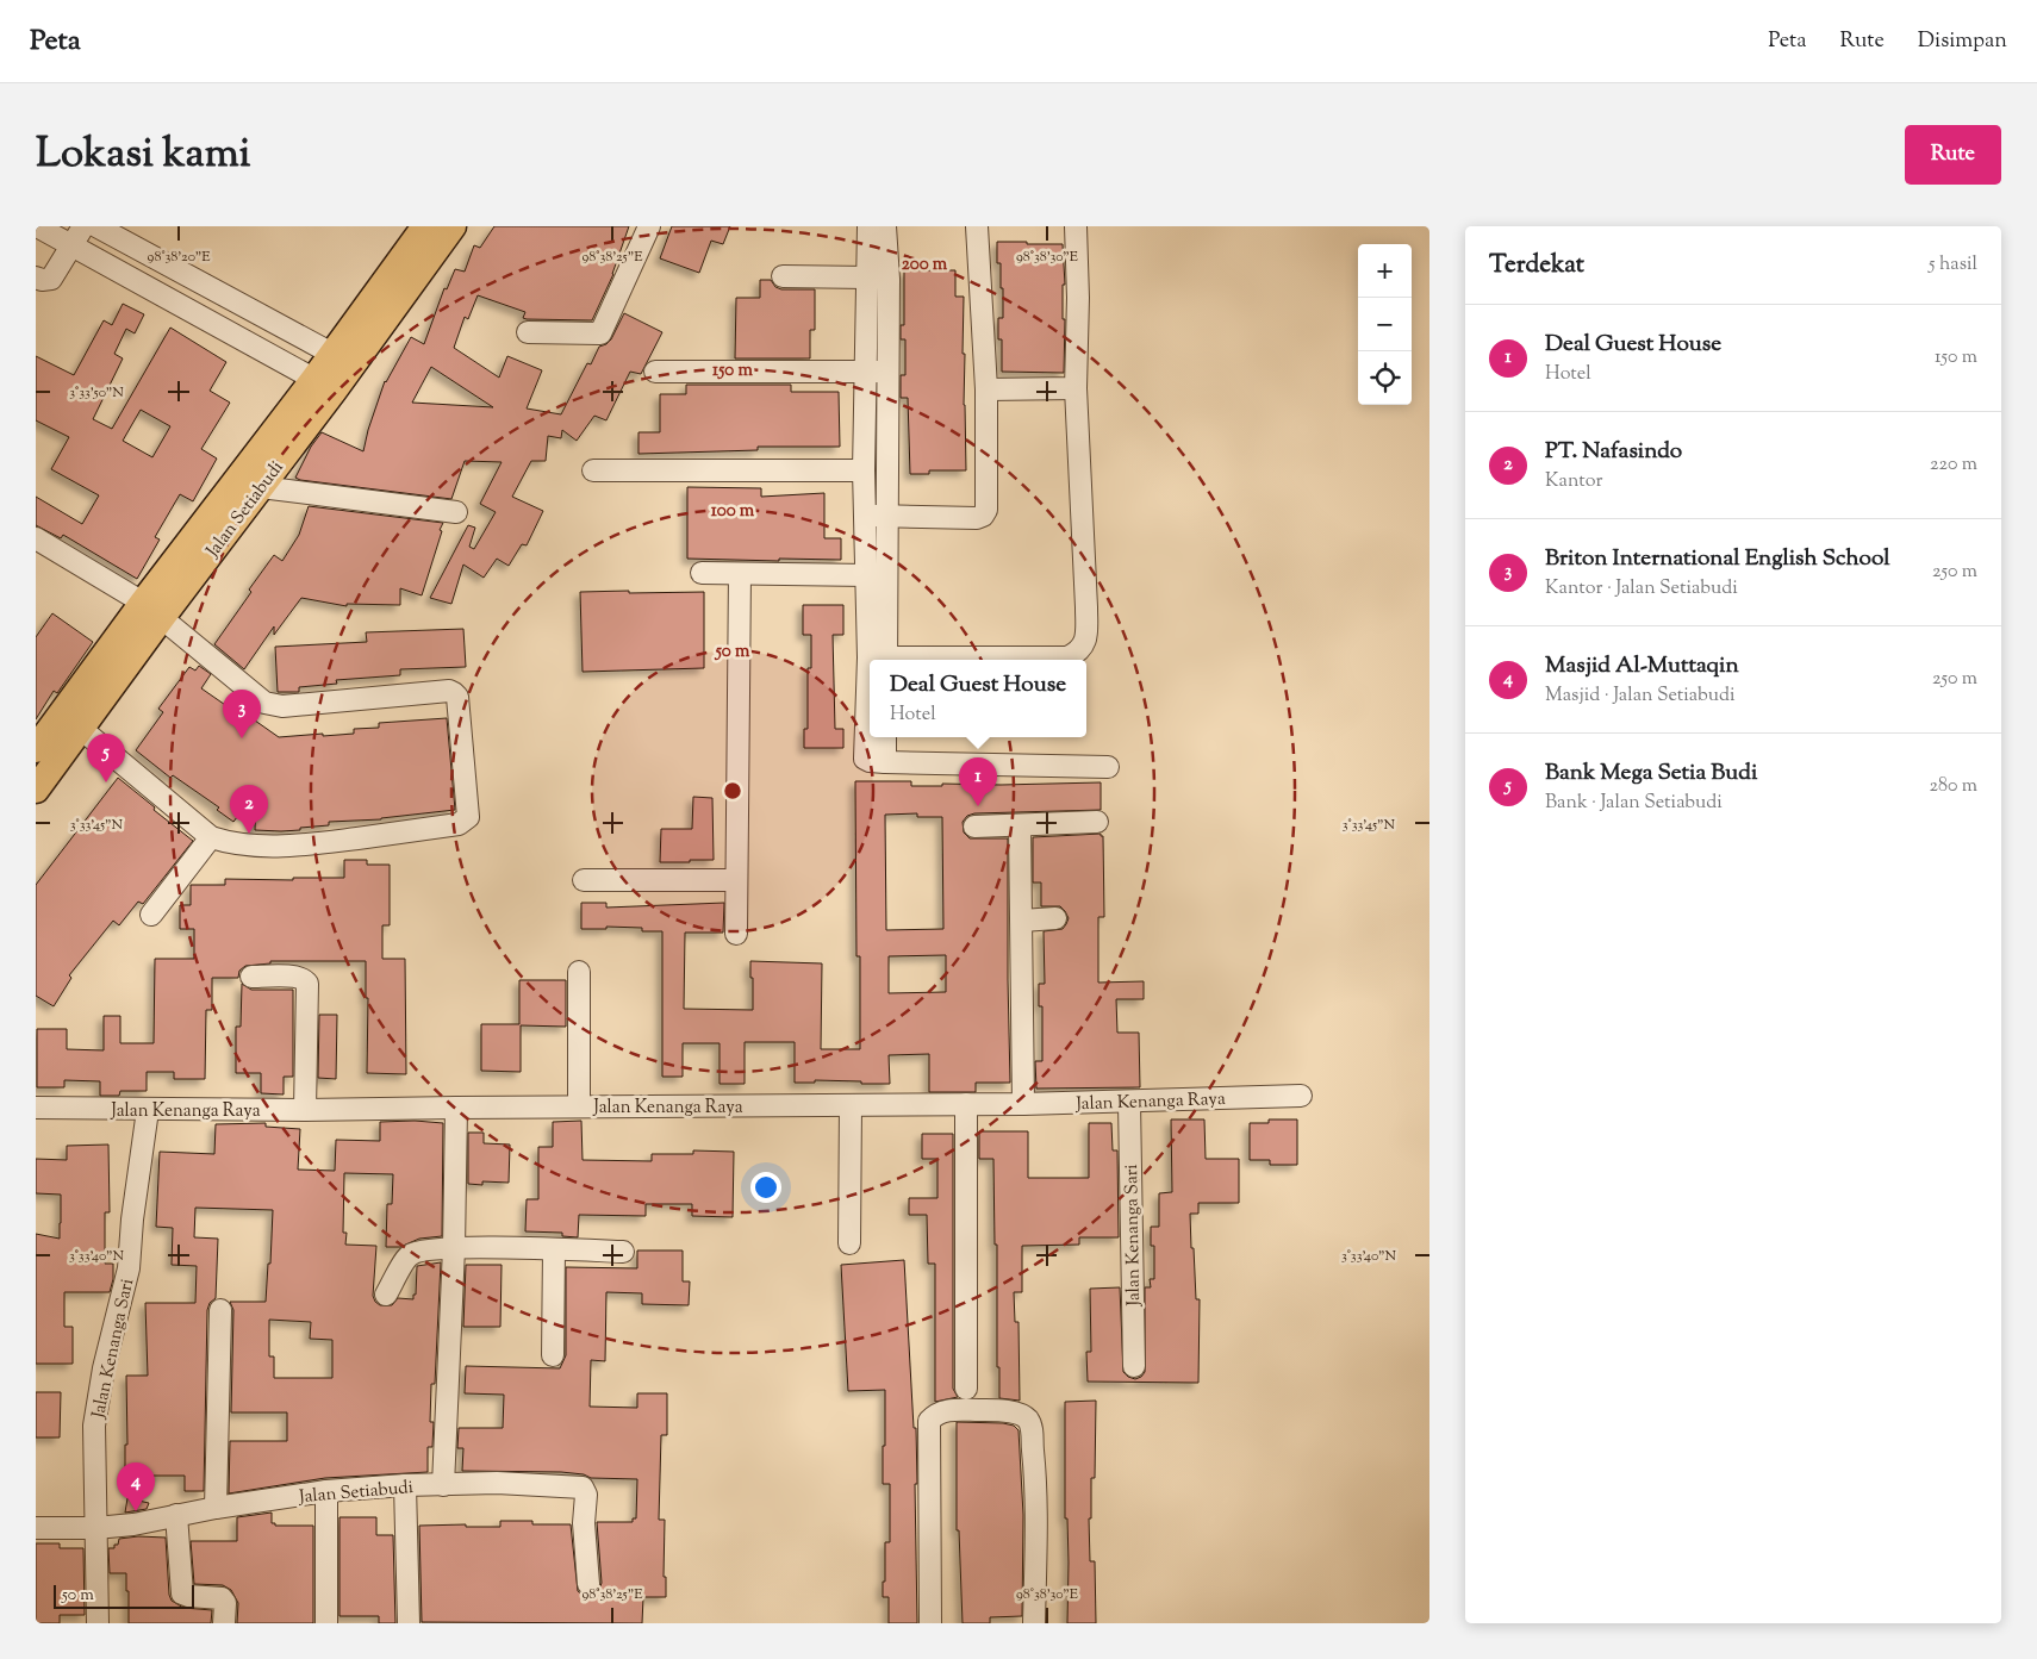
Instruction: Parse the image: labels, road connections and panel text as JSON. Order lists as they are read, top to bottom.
{
  "streets": {
    "main road": ["Jalan Setiabudi"],
    "street": ["Jalan Kenanga Raya", "Jalan Kenanga Sari"]
  },
  "crossings": [
    ["Jalan Setiabudi", "Jalan Kenanga Sari"],
    ["Jalan Kenanga Raya", "Jalan Kenanga Sari"]
  ],
  "scale_bar": "50 m",
  "page": {
    "header": "Peta",
    "nav": ["Peta", "Rute", "Disimpan"],
    "title": "Lokasi kami",
    "buttons": "Rute",
    "heading": ["Terdekat", "5 hasil"],
    "map_buttons": ["+", "−"],
    "list": [
      {
        "mark": "1",
        "name": "Deal Guest House",
        "note": "Hotel",
        "value": "150 m"
      },
      {
        "mark": "2",
        "name": "PT. Nafasindo",
        "note": "Kantor",
        "value": "220 m"
      },
      {
        "mark": "3",
        "name": "Briton International English School",
        "note": "Kantor · Jalan Setiabudi",
        "value": "250 m"
      },
      {
        "mark": "4",
        "name": "Masjid Al-Muttaqin",
        "note": "Masjid · Jalan Setiabudi",
        "value": "250 m"
      },
      {
        "mark": "5",
        "name": "Bank Mega Setia Budi",
        "note": "Bank · Jalan Setiabudi",
        "value": "280 m"
      }
    ],
    "popup": ["Deal Guest House", "Hotel"],
    "pins": [
      "3",
      "5",
      "1",
      "2",
      "4"
    ],
    "scale": "50 m"
  },
  "coordinates": [
    "98°38'20\"E",
    "98°38'25\"E",
    "98°38'30\"E",
    "3°33'50\"N",
    "3°33'45\"N",
    "3°33'40\"N"
  ],
  "rings": [
    "200 m",
    "150 m",
    "100 m",
    "50 m"
  ]
}
